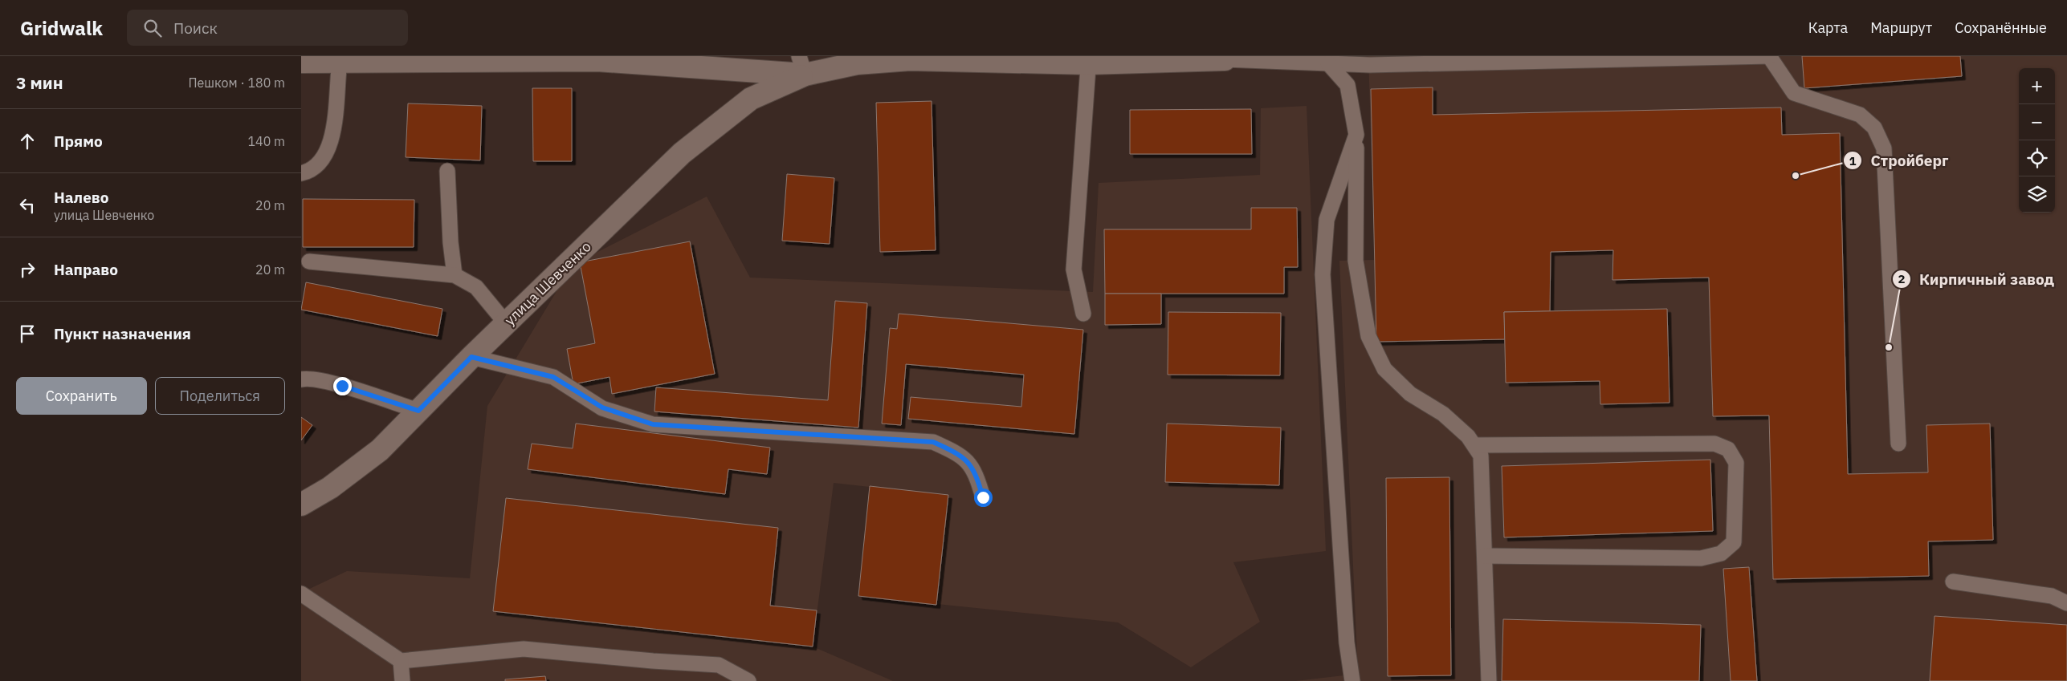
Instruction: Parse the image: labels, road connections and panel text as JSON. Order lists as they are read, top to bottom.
{
  "streets": {
    "street": ["улица Шевченко"]
  },
  "places": ["Стройберг", "Кирпичный завод"],
  "page": {
    "header": "Gridwalk",
    "search": "Поиск",
    "nav": ["Карта", "Маршрут", "Сохранённые"],
    "heading": ["3 мин", "Пешком · 180 m"],
    "map_buttons": ["+", "−"],
    "list": [
      ["Прямо", "140 m"],
      ["Налево", "улица Шевченко", "20 m"],
      ["Направо", "20 m"],
      "Пункт назначения"
    ],
    "buttons": ["Сохранить", "Поделиться"]
  }
}
